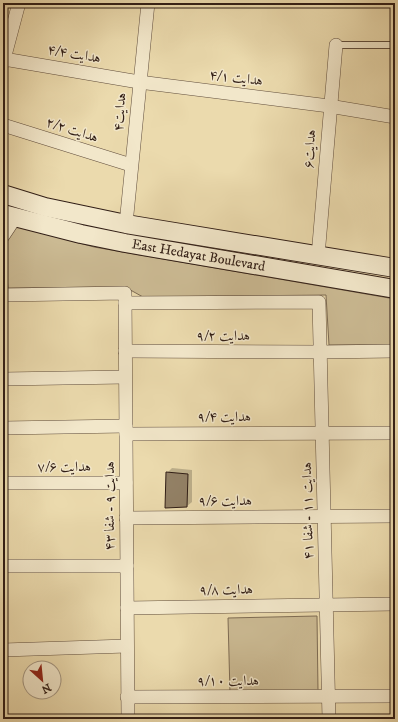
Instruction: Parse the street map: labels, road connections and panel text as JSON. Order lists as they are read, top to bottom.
{
  "streets": {
    "main road": ["East Hedayat Boulevard"],
    "street": [
      "هدایت ۴/۴",
      "هدایت ۴/۱",
      "هدایت۴",
      "هدایت ۲/۲",
      "هدایت۶",
      "هدایت ۹/۲",
      "هدایت ۹/۴",
      "هدایت ۷/۶",
      "هدایت ۹/۶",
      "هدایت ۹ - شفا ۴۳",
      "هدایت ۱۱ - شفا ۴۱",
      "هدایت ۹/۸",
      "هدایت ۹/۱۰"
    ]
  },
  "crossings": [
    ["هدایت ۴/۴", "هدایت ۴/۱"],
    ["هدایت ۴/۴", "هدایت۴"],
    ["هدایت ۴/۱", "هدایت۴"],
    ["هدایت ۴/۱", "هدایت۶"],
    ["هدایت۴", "هدایت ۲/۲"],
    ["هدایت۴", "East Hedayat Boulevard"],
    ["هدایت۶", "East Hedayat Boulevard"],
    ["هدایت ۹/۲", "هدایت ۹ - شفا ۴۳"],
    ["هدایت ۹/۲", "هدایت ۱۱ - شفا ۴۱"],
    ["هدایت ۹/۴", "هدایت ۹ - شفا ۴۳"],
    ["هدایت ۹/۴", "هدایت ۱۱ - شفا ۴۱"],
    ["هدایت ۷/۶", "هدایت ۹ - شفا ۴۳"],
    ["هدایت ۹/۶", "هدایت ۹ - شفا ۴۳"],
    ["هدایت ۹/۶", "هدایت ۱۱ - شفا ۴۱"],
    ["هدایت ۹ - شفا ۴۳", "هدایت ۱۱ - شفا ۴۱"],
    ["هدایت ۹ - شفا ۴۳", "هدایت ۹/۸"],
    ["هدایت ۹ - شفا ۴۳", "هدایت ۹/۱۰"],
    ["هدایت ۱۱ - شفا ۴۱", "هدایت ۹/۸"],
    ["هدایت ۱۱ - شفا ۴۱", "هدایت ۹/۱۰"]
  ],
  "north": "bottom right"
}
